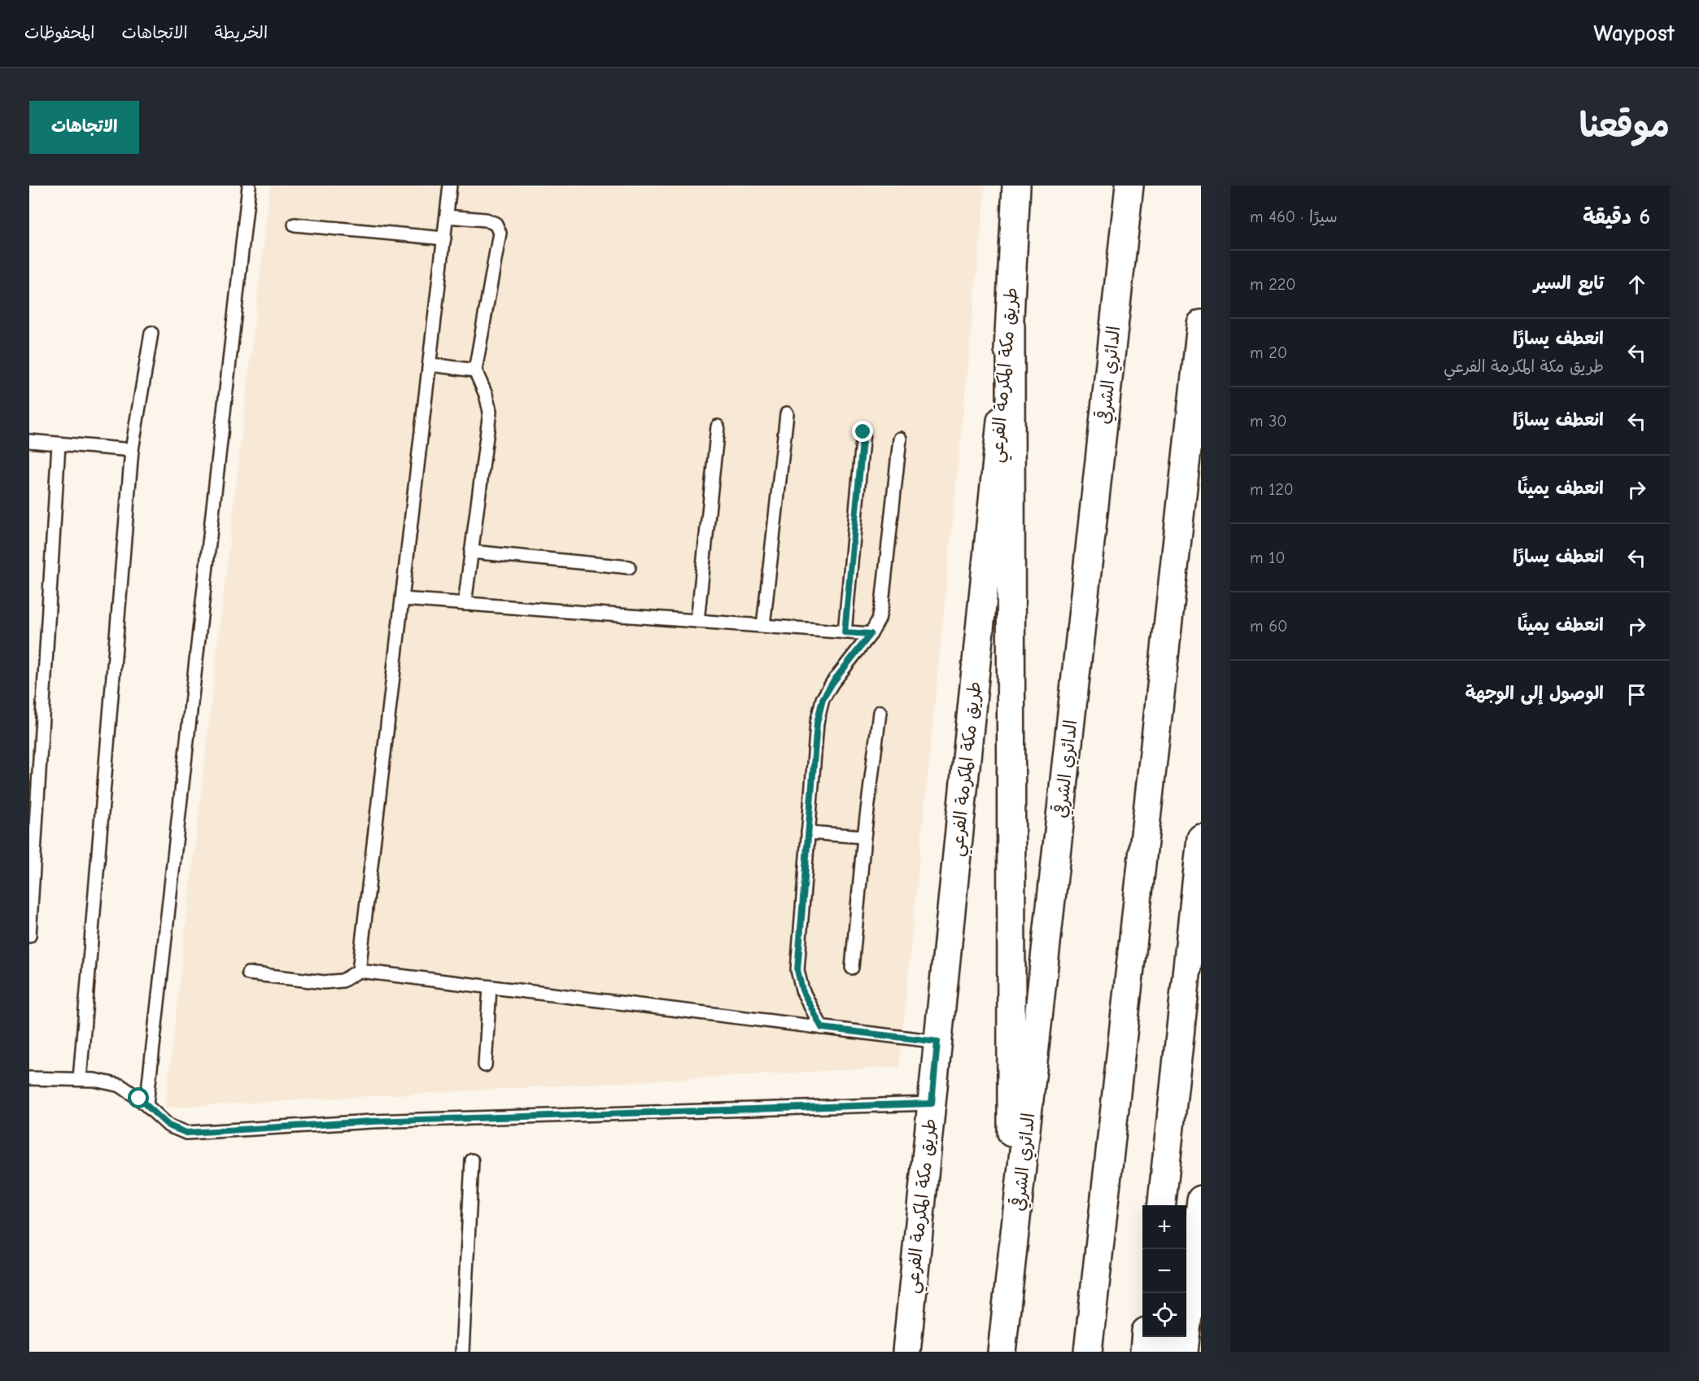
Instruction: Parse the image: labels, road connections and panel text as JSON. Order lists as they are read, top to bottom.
{
  "streets": {
    "main road": ["طريق مكة المكرمة الفرعي", "الدائري الشرقي"]
  },
  "page": {
    "header": "Waypost",
    "nav": ["الخريطة", "الاتجاهات", "المحفوظات"],
    "title": "موقعنا",
    "buttons": "الاتجاهات",
    "heading": ["6 دقيقة", "سيرًا · 460 m"],
    "list": [
      ["تابع السير", "220 m"],
      ["انعطف يسارًا", "طريق مكة المكرمة الفرعي", "20 m"],
      ["انعطف يسارًا", "30 m"],
      ["انعطف يمينًا", "120 m"],
      ["انعطف يسارًا", "10 m"],
      ["انعطف يمينًا", "60 m"],
      "الوصول إلى الوجهة"
    ],
    "map_buttons": ["+", "−"]
  }
}
